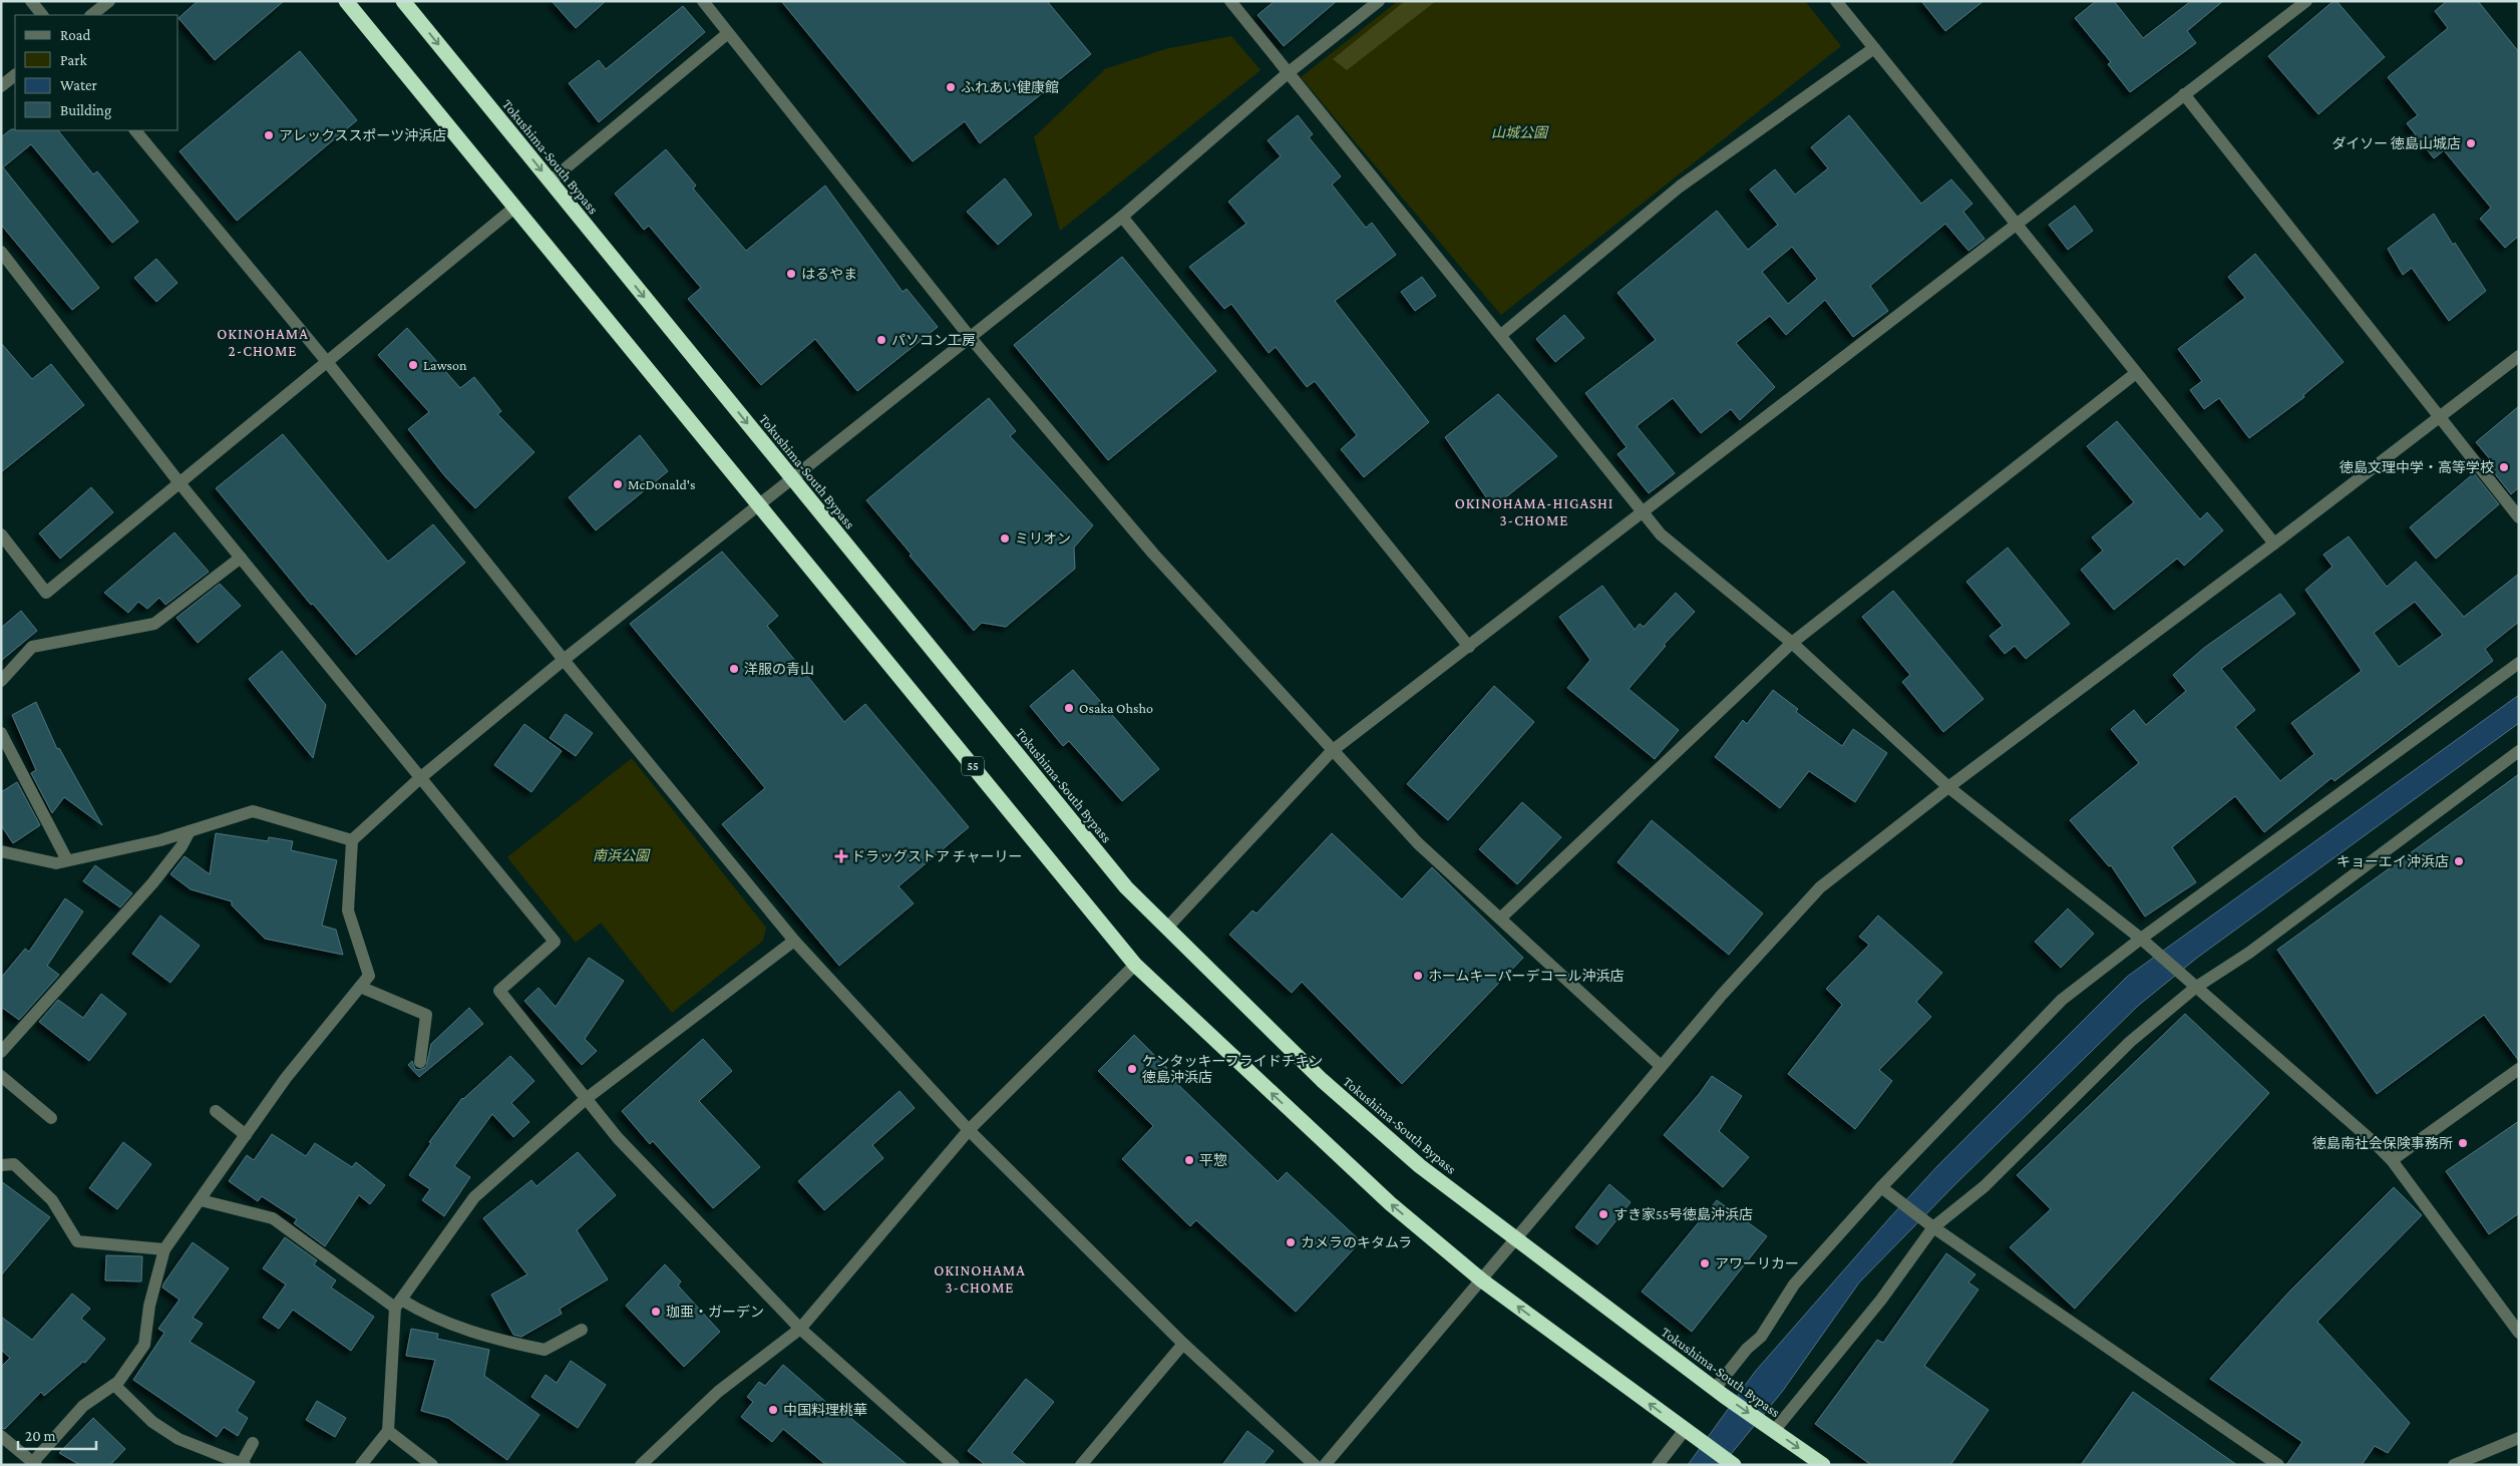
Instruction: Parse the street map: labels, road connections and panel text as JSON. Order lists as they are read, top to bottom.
{
  "streets": {
    "highway": ["Tokushima-South Bypass", "55"]
  },
  "districts": ["OKINOHAMA 2-CHOME", "OKINOHAMA-HIGASHI 3-CHOME", "OKINOHAMA 3-CHOME"],
  "parks": ["山城公園", "南浜公園"],
  "places": {
    "other": [
      "ふれあい健康館",
      "アレックススポーツ沖浜店",
      "ダイソー 徳島山城店",
      "はるやま",
      "パソコン工房",
      "Lawson",
      "徳島文理中学・高等学校",
      "McDonald's",
      "ミリオン",
      "洋服の青山",
      "Osaka Ohsho",
      "キョーエイ沖浜店",
      "ホームキーパーデコール沖浜店",
      "ケンタッキーフライドチキン 徳島沖浜店",
      "徳島南社会保険事務所",
      "平惣",
      "すき家55号徳島沖浜店",
      "カメラのキタムラ",
      "アワーリカー",
      "珈亜・ガーデン",
      "中国料理桃華"
    ],
    "health": ["ドラッグストア チャーリー"]
  },
  "legend": [
    "Road",
    "Park",
    "Water",
    "Building"
  ],
  "scale_bar": "20 m"
}
